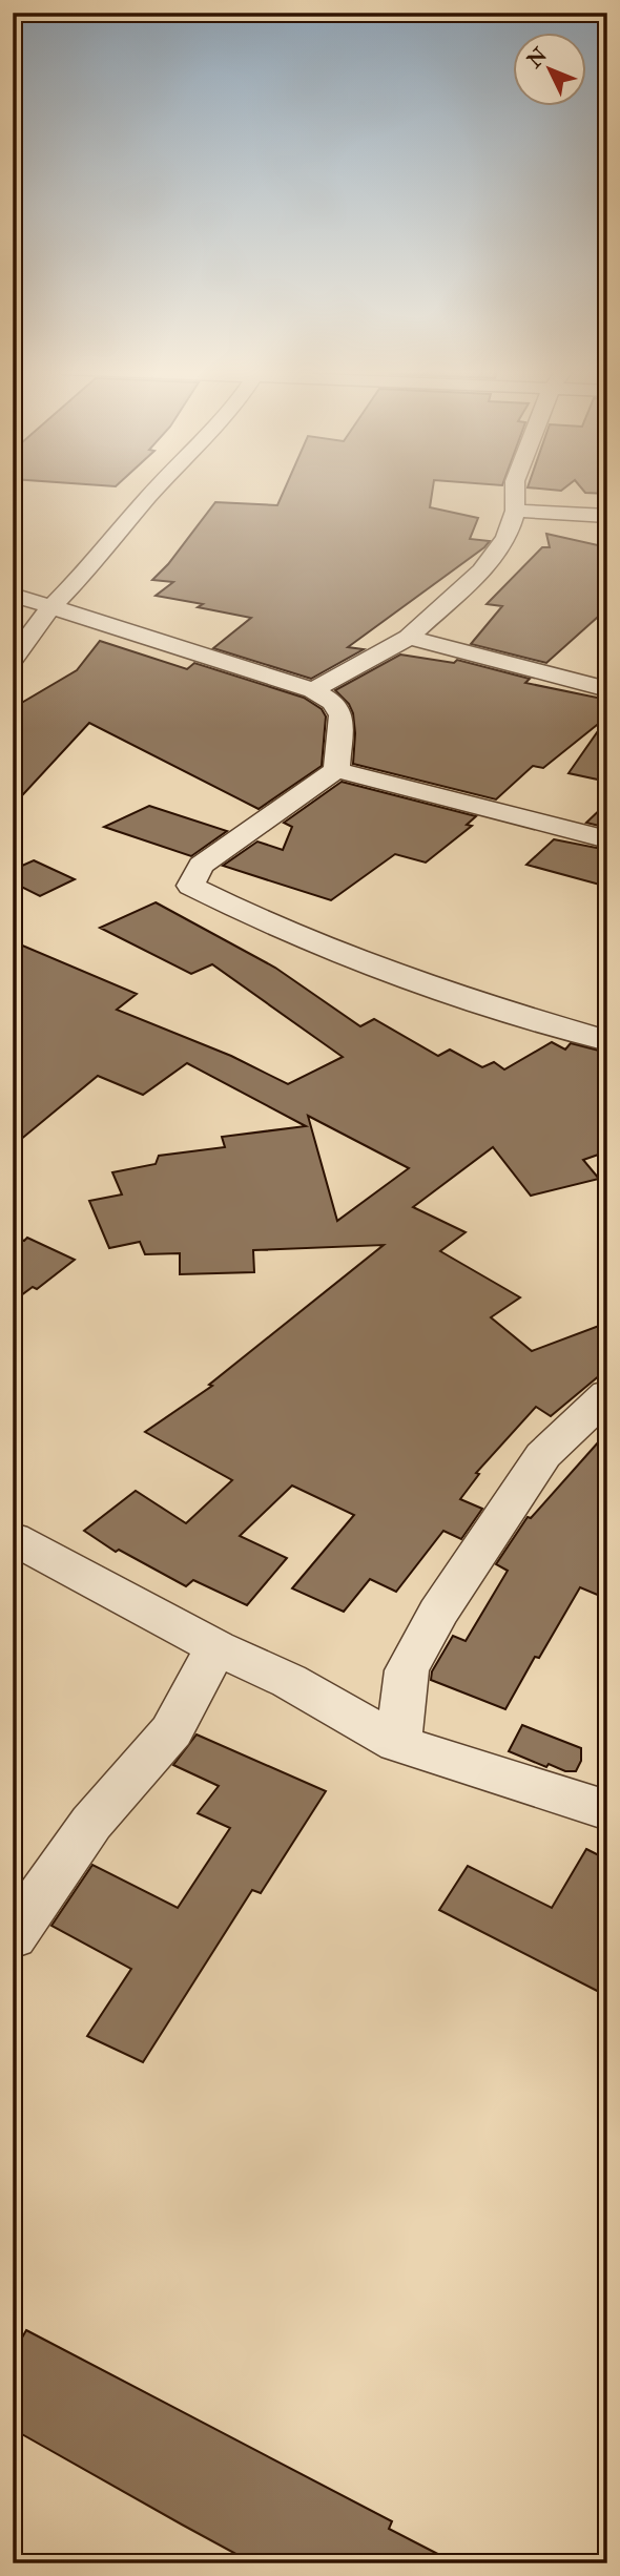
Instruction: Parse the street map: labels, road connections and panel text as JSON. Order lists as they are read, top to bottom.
{
  "north": "top left"
}
